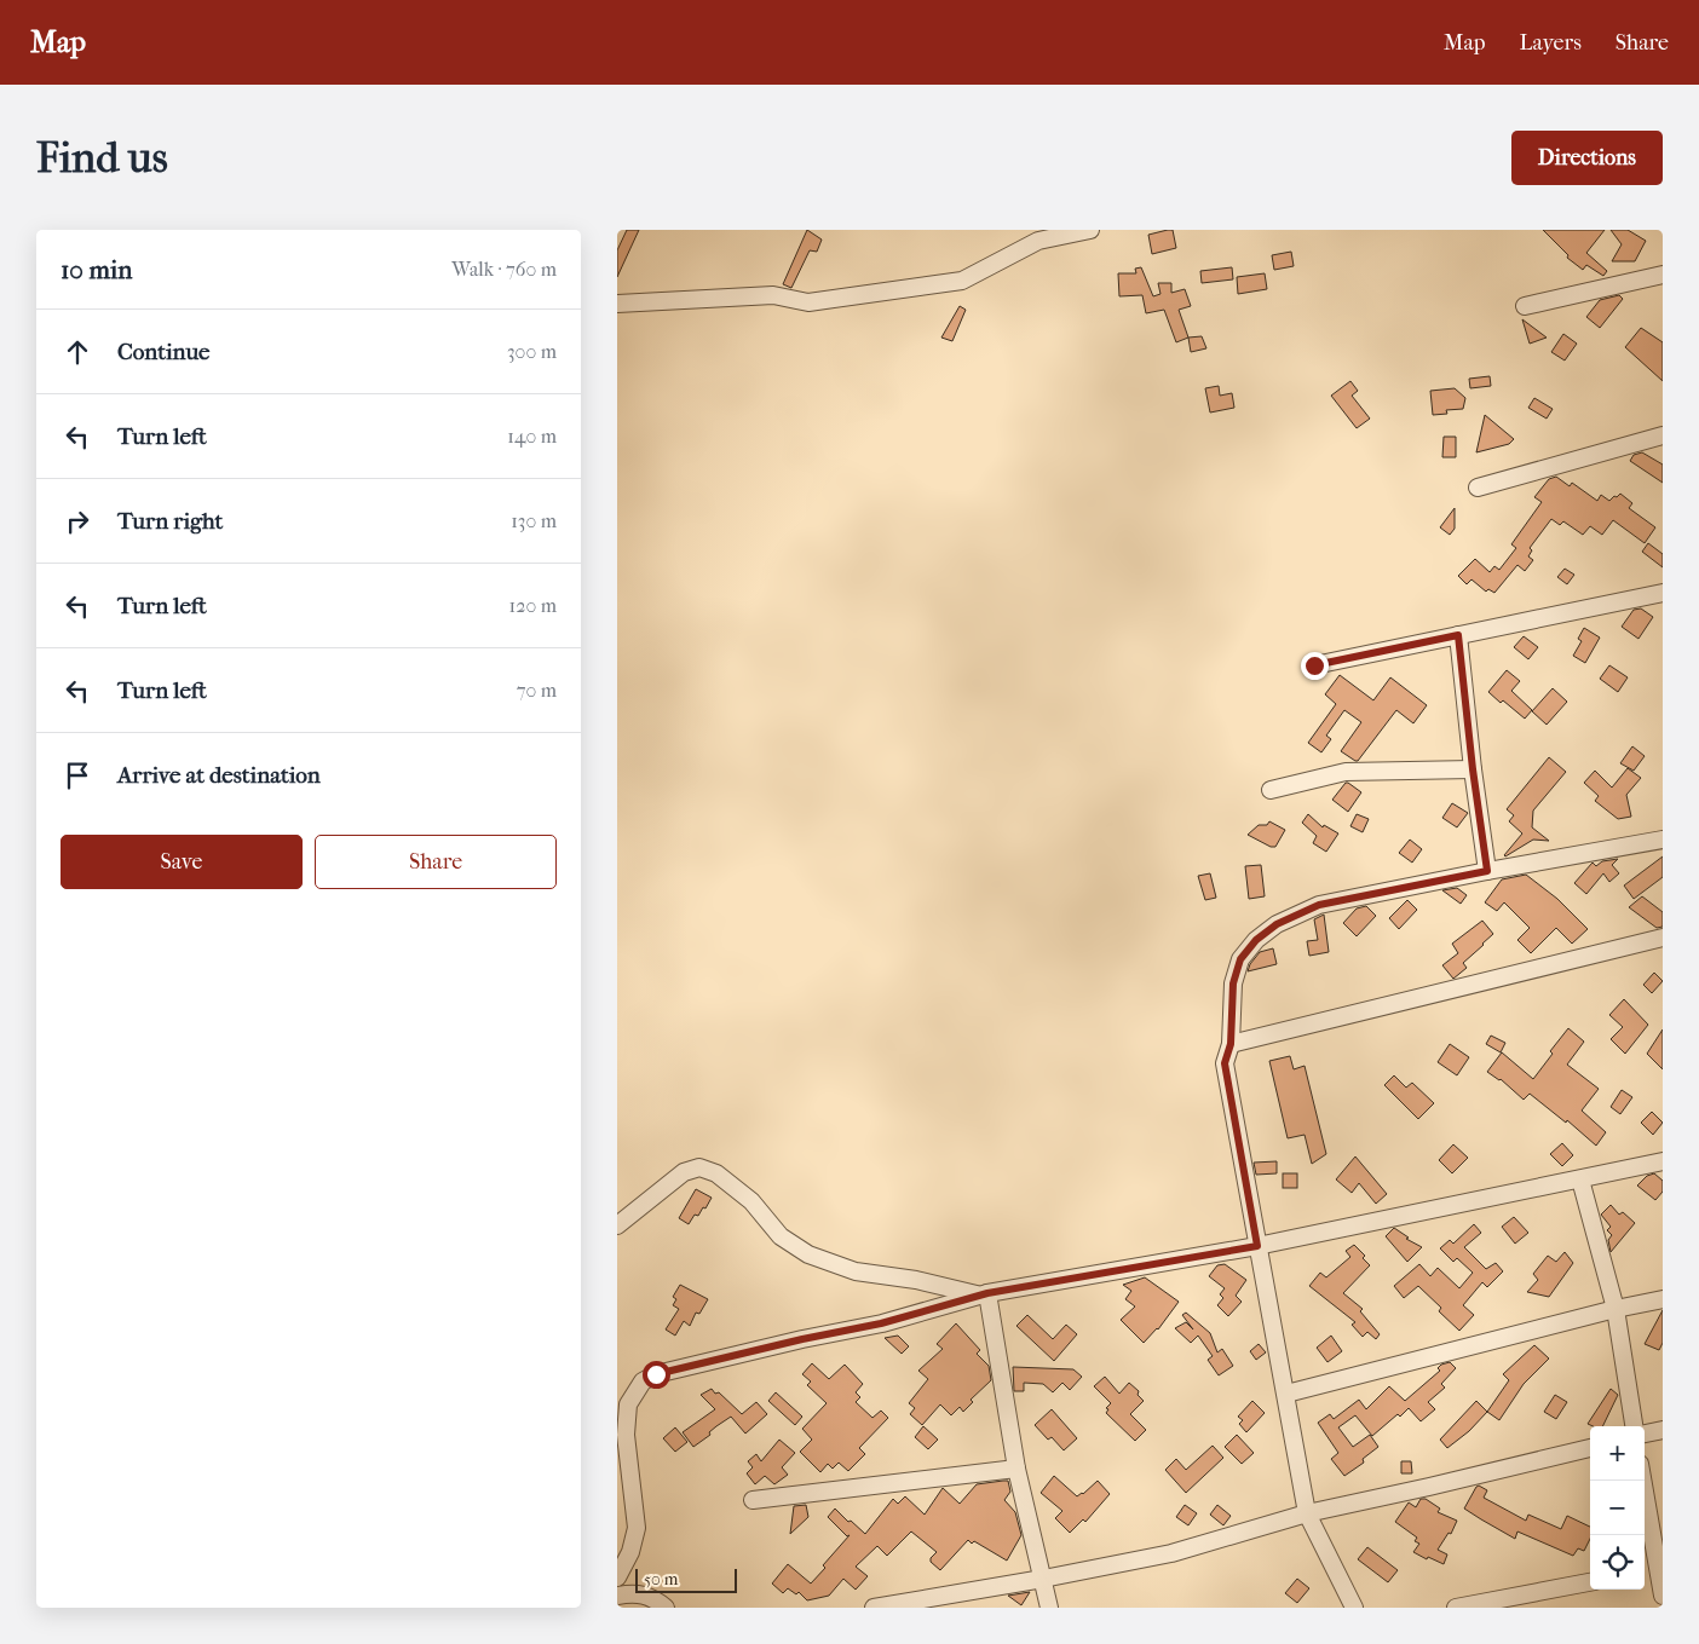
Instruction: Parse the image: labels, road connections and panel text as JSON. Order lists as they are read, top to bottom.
{
  "scale_bar": "50 m",
  "page": {
    "header": "Map",
    "nav": ["Map", "Layers", "Share"],
    "buttons": [
      "Directions",
      ["Save", "Share"]
    ],
    "title": "Find us",
    "heading": ["10 min", "Walk · 760 m"],
    "list": [
      ["Continue", "300 m"],
      ["Turn left", "140 m"],
      ["Turn right", "130 m"],
      ["Turn left", "120 m"],
      ["Turn left", "70 m"],
      "Arrive at destination"
    ],
    "map_buttons": ["+", "−"],
    "scale": "50 m"
  }
}
